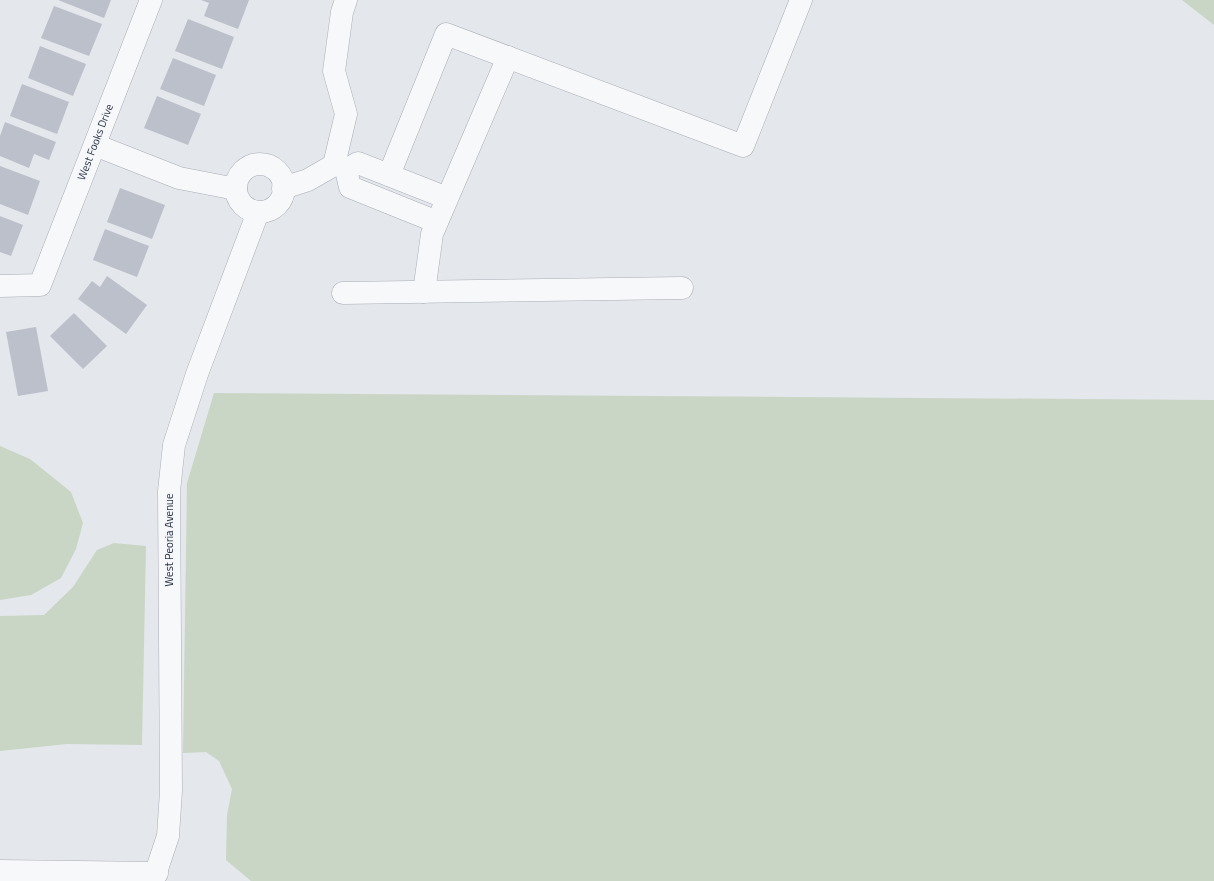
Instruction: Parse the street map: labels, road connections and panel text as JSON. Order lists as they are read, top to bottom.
{
  "streets": {
    "street": ["West Fooks Drive", "West Peoria Avenue"]
  }
}
